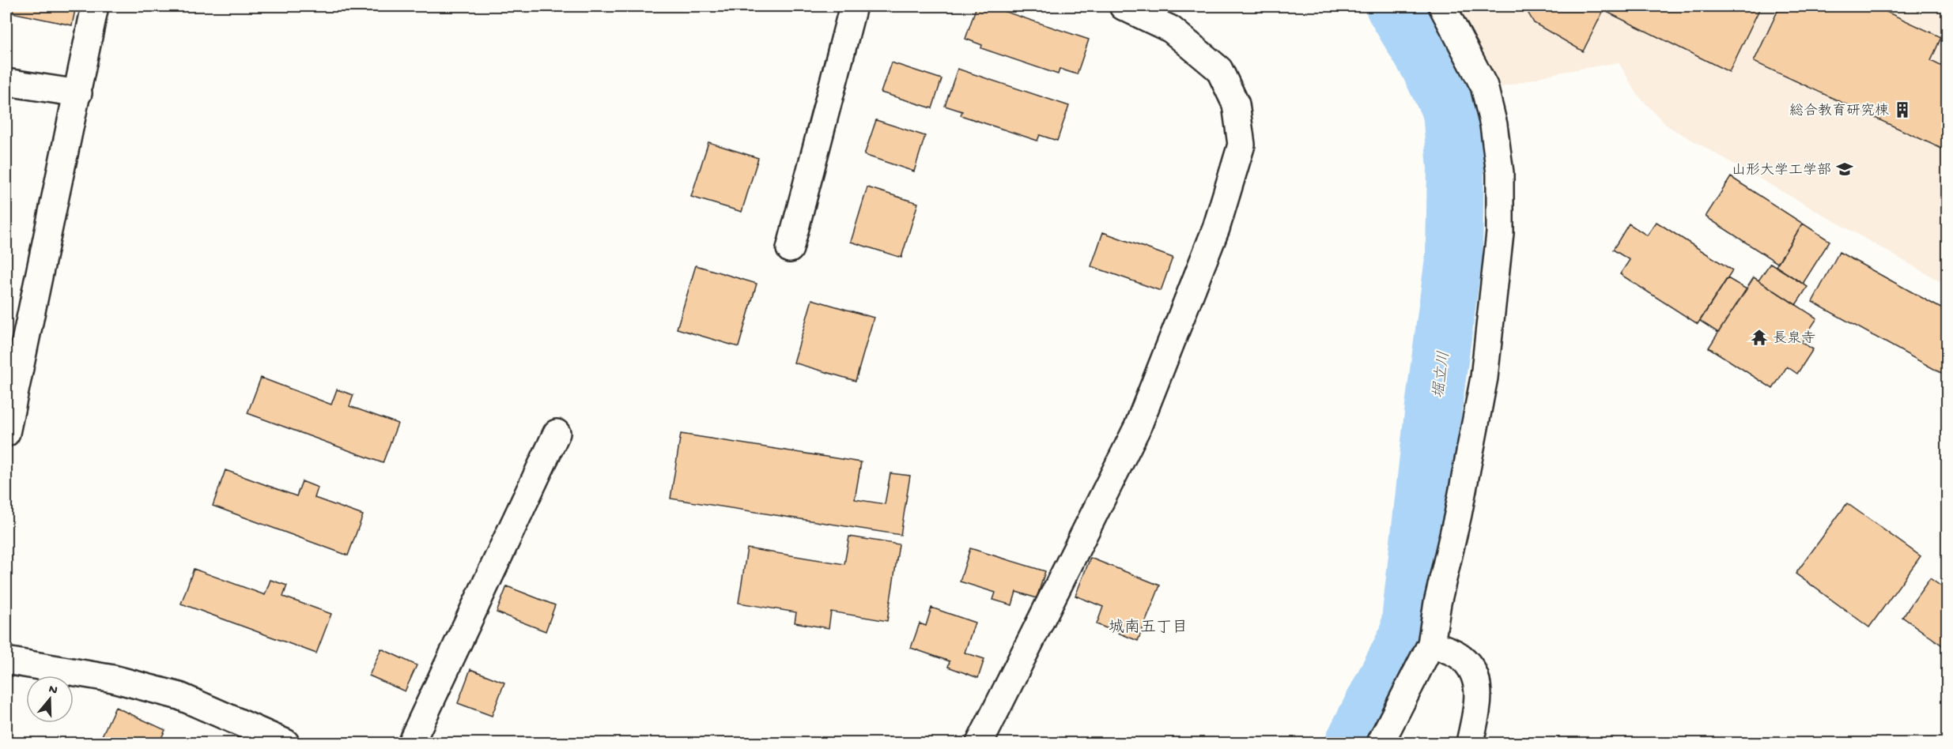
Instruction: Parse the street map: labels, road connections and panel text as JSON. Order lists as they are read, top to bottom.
{
  "districts": ["城南五丁目"],
  "water": ["堀立川"],
  "places": {
    "building": ["総合教育研究棟"],
    "school or university": ["山形大学工学部"],
    "temple": ["長泉寺"]
  },
  "north": "top"
}
